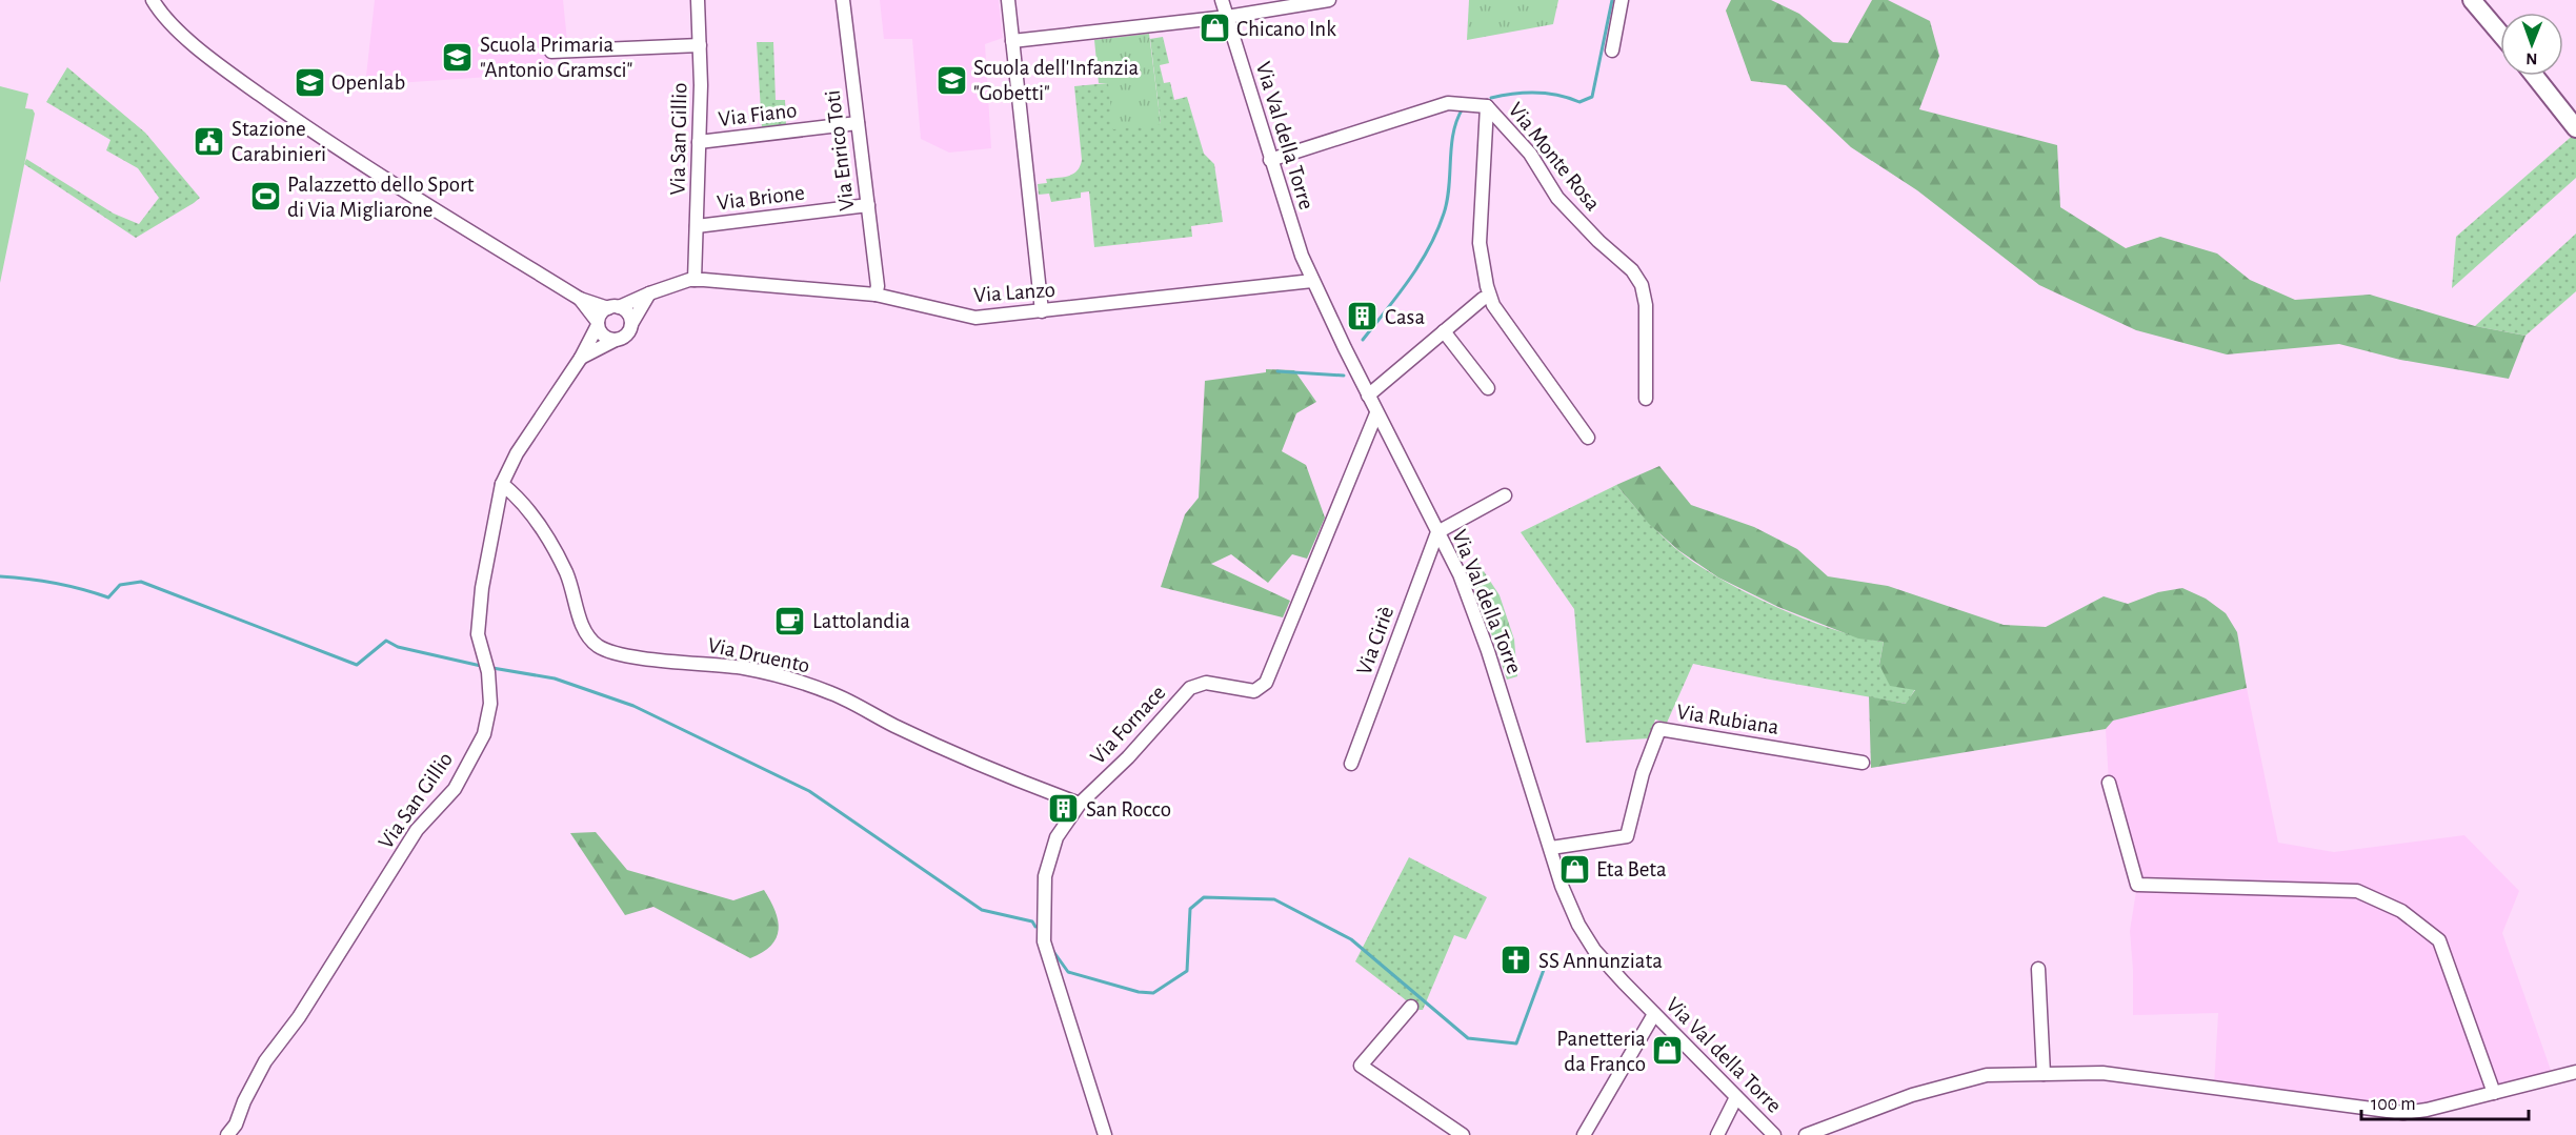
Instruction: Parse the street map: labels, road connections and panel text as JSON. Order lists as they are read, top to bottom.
{
  "streets": {
    "street": [
      "Via Fiano",
      "Via Val della Torre",
      "Via San Gillio",
      "Via Enrico Toti",
      "Via Monte Rosa",
      "Via Brione",
      "Via Lanzo",
      "Via Ciriè",
      "Via Druento",
      "Via Rubiana",
      "Via Fornace"
    ]
  },
  "crossings": [
    ["Via Fiano", "Via San Gillio"],
    ["Via Fiano", "Via Enrico Toti"],
    ["Via Val della Torre", "Via Monte Rosa"],
    ["Via Val della Torre", "Via Lanzo"],
    ["Via Val della Torre", "Via Ciriè"],
    ["Via Val della Torre", "Via Rubiana"],
    ["Via Val della Torre", "Via Fornace"],
    ["Via San Gillio", "Via Brione"],
    ["Via San Gillio", "Via Lanzo"],
    ["Via San Gillio", "Via Druento"],
    ["Via Enrico Toti", "Via Brione"],
    ["Via Enrico Toti", "Via Lanzo"],
    ["Via Druento", "Via Fornace"]
  ],
  "places": {
    "shop": ["Chicano Ink", "Eta Beta", "Panetteria da Franco"],
    "school or university": ["Scuola Primaria \"Antonio Gramsci\"", "Scuola dell'Infanzia \"Gobetti\"", "Openlab"],
    "public building": ["Stazione Carabinieri"],
    "sports": ["Palazzetto dello Sport di Via Migliarone"],
    "building": ["Casa", "San Rocco"],
    "cafe": ["Lattolandia"],
    "church": ["SS Annunziata"]
  },
  "scale_bar": "100 m",
  "north": "bottom"
}
